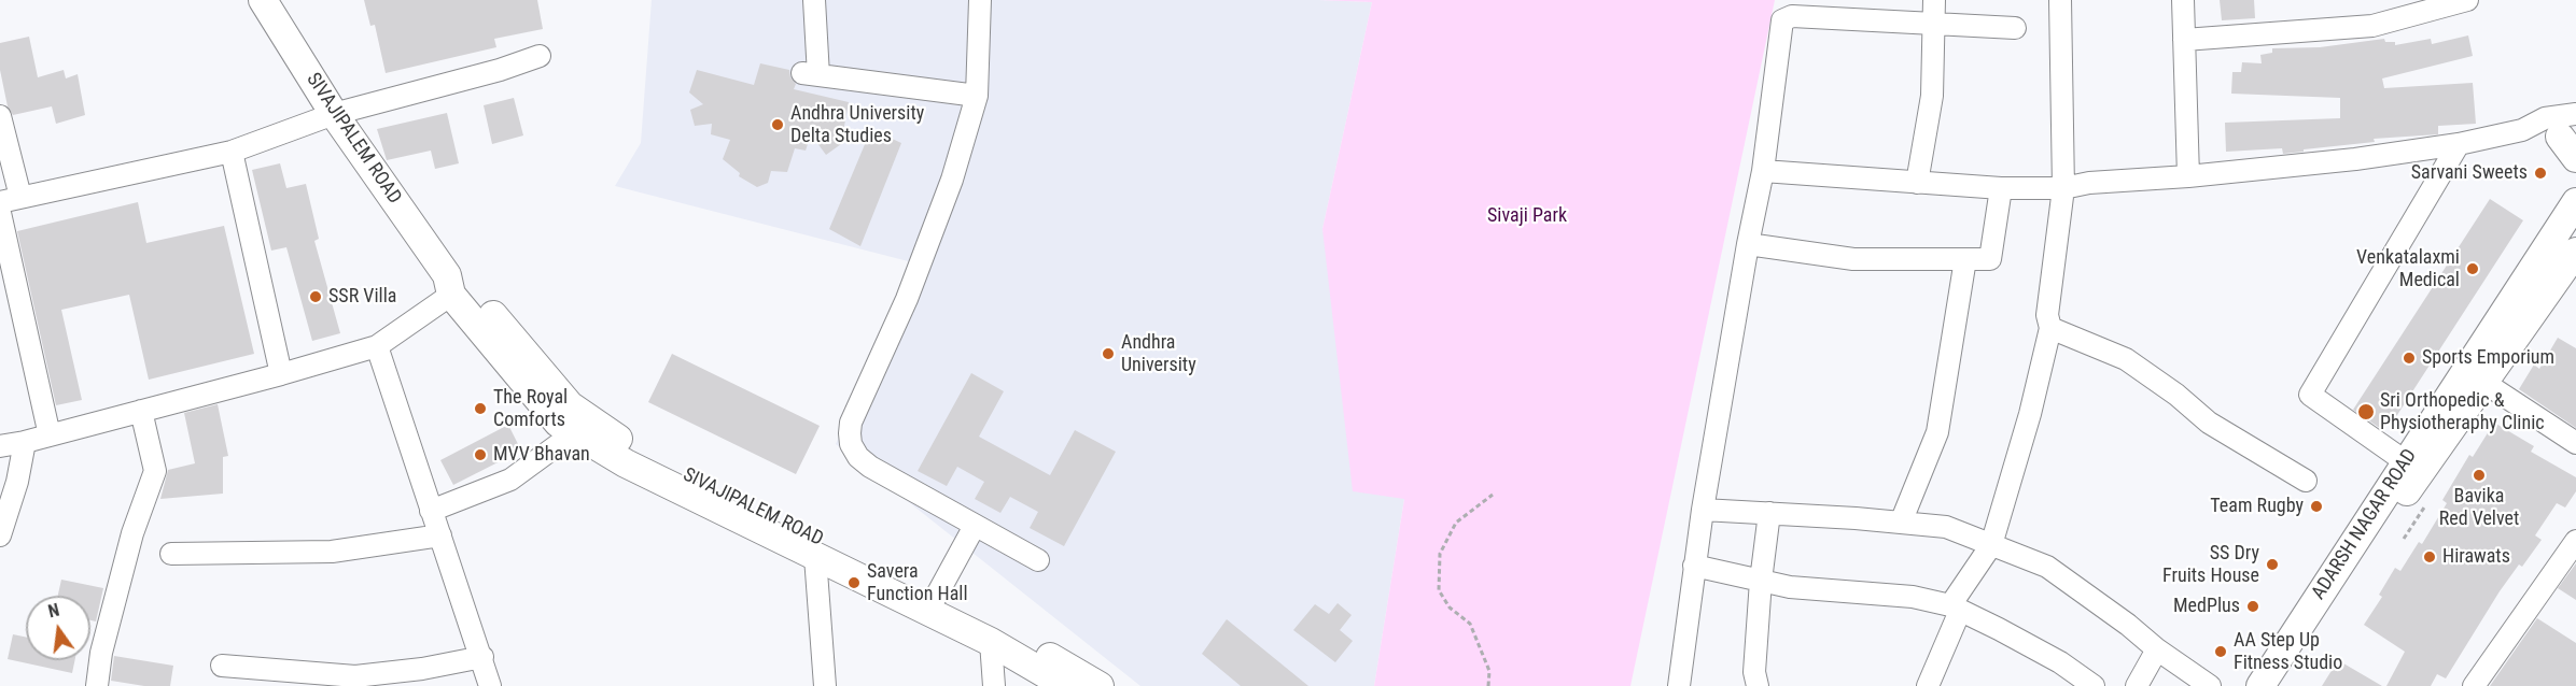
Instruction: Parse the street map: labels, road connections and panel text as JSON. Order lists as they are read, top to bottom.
{
  "streets": {
    "main road": ["SIVAJIPALEM ROAD", "ADARSH NAGAR ROAD"]
  },
  "parks": ["Sivaji Park"],
  "places": [
    "Andhra University Delta Studies",
    "Sarvani Sweets",
    "Venkatalaxmi Medical",
    "SSR Villa",
    "Andhra University",
    "Sports Emporium",
    "The Royal Comforts",
    "Sri Orthopedic & Physiotheraphy Clinic",
    "MVV Bhavan",
    "Bavika Red Velvet",
    "Team Rugby",
    "Hirawats",
    "SS Dry Fruits House",
    "Savera Function Hall",
    "MedPlus",
    "AA Step Up Fitness Studio"
  ],
  "north": "top"
}
